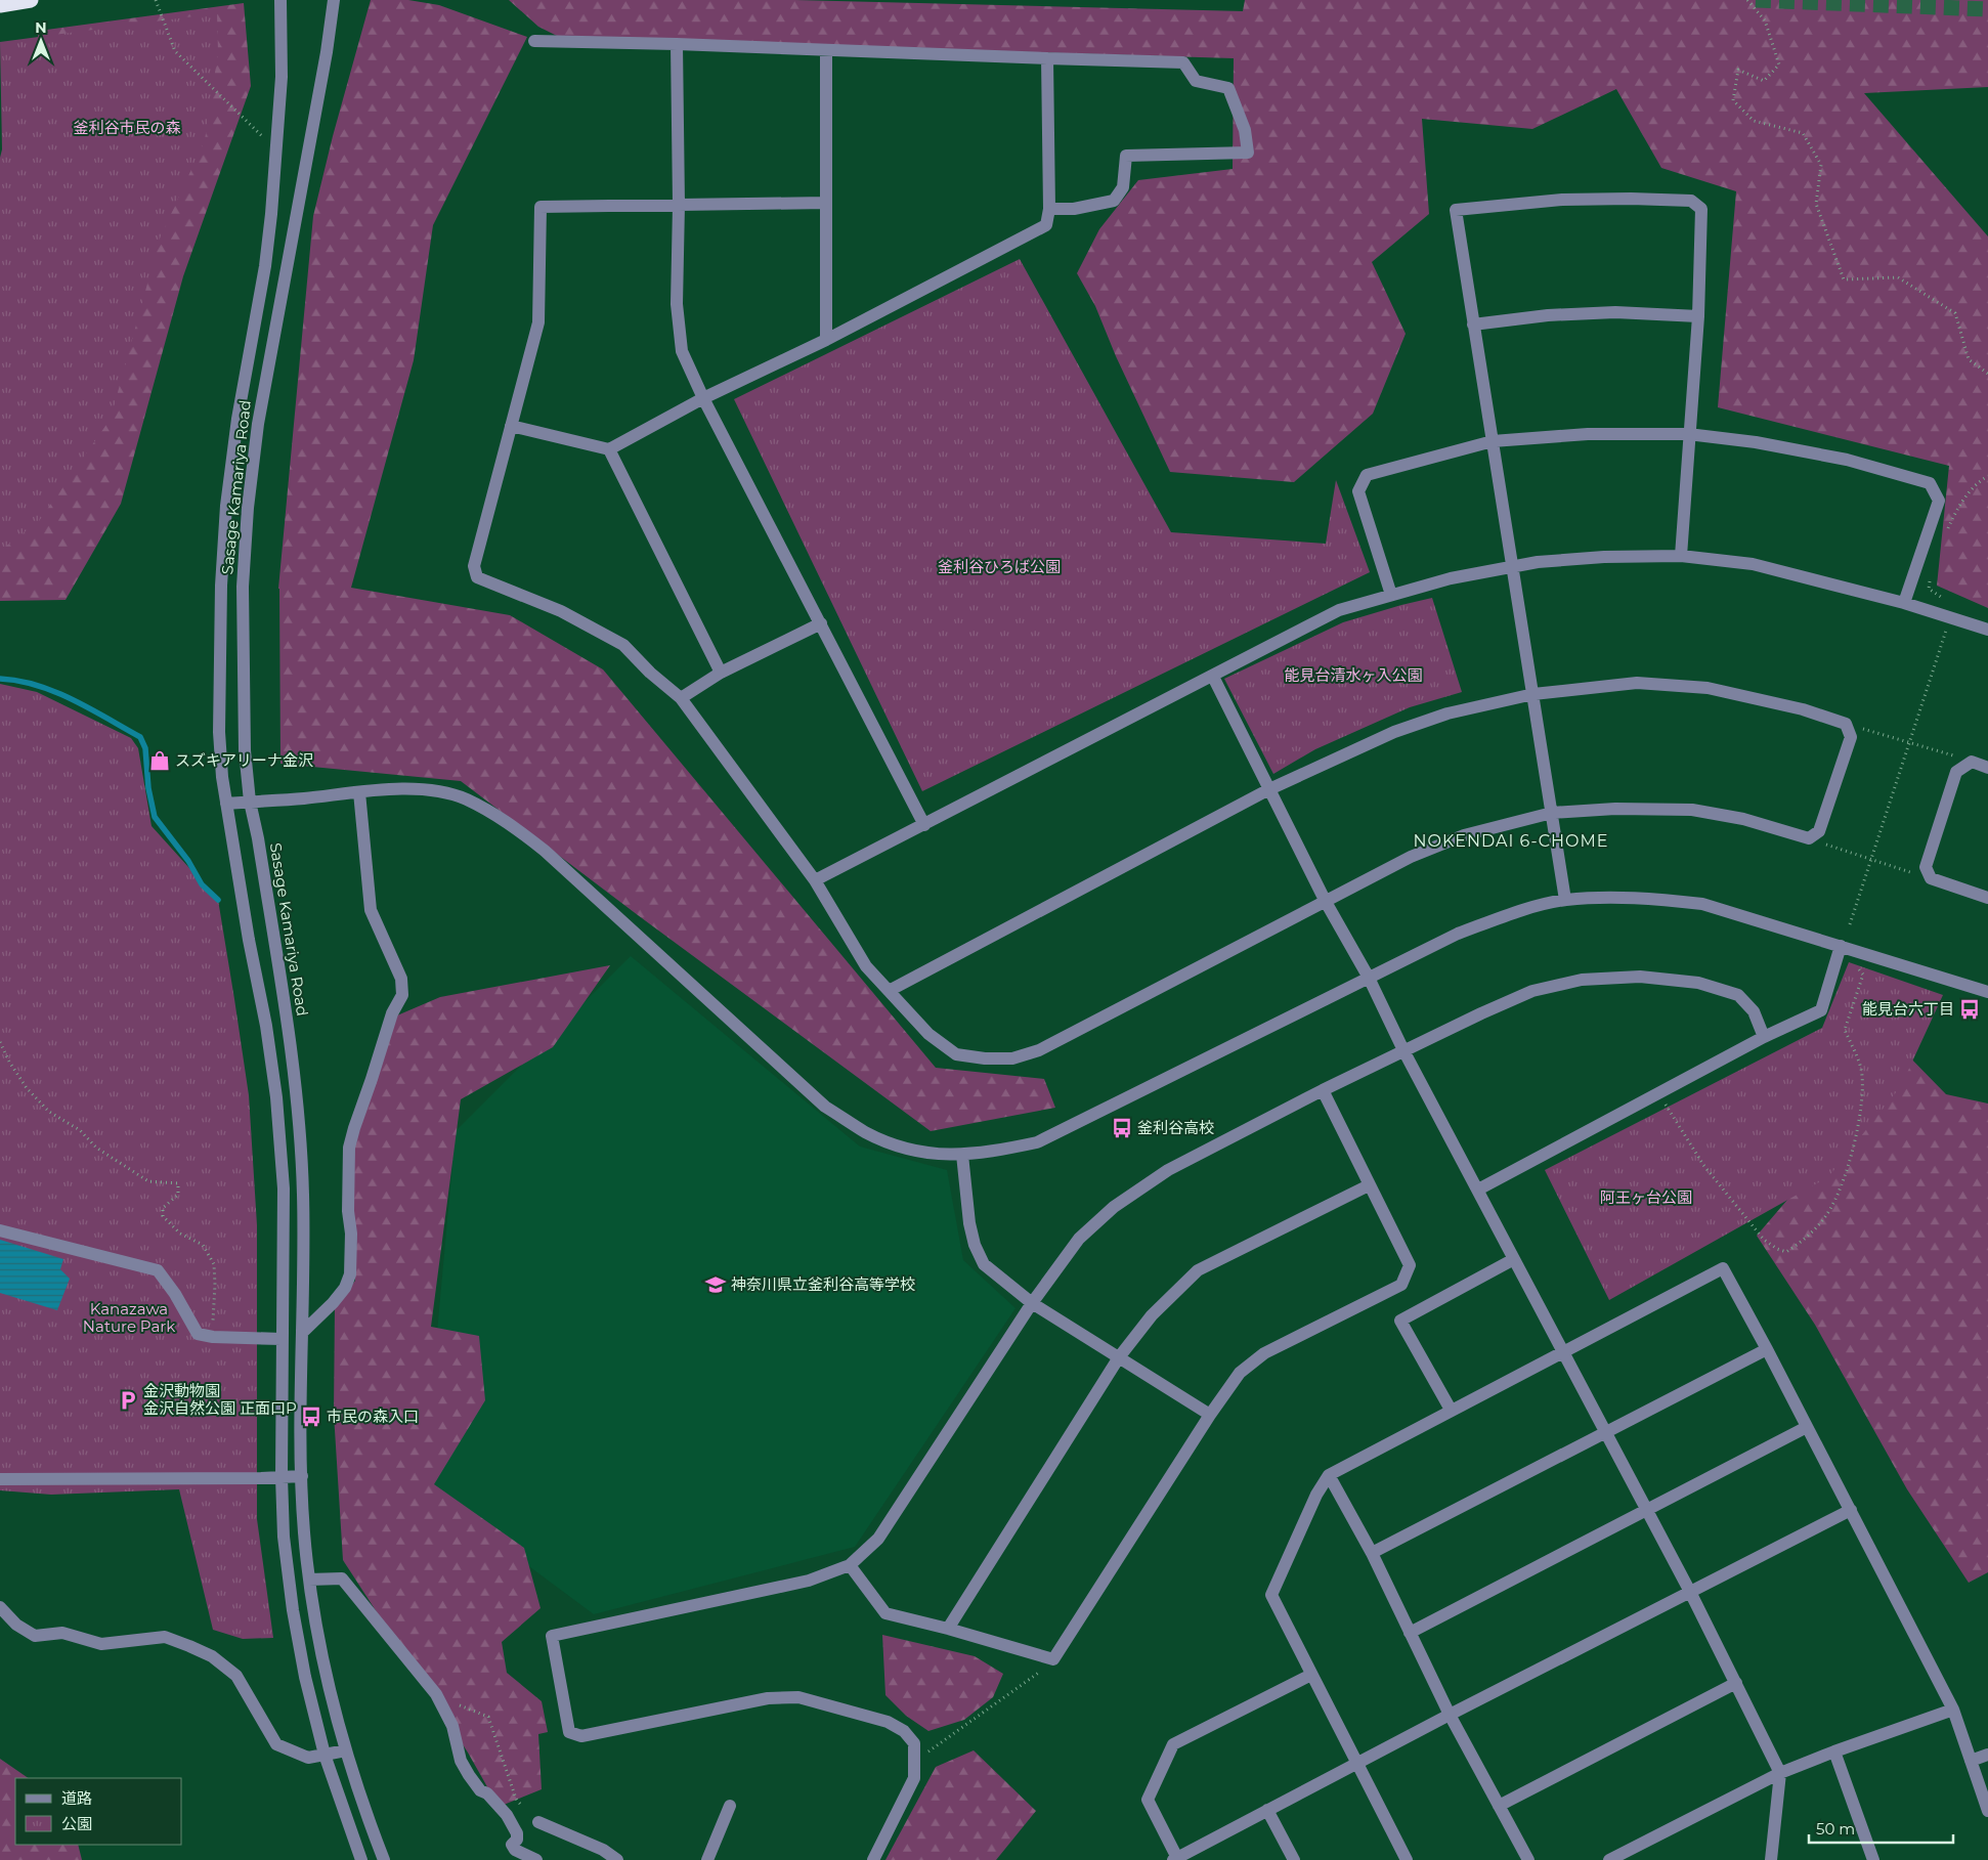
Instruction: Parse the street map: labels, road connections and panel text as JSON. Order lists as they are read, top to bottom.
{
  "streets": {
    "street": ["Sasage Kamariya Road"]
  },
  "districts": ["NOKENDAI 6-CHOME"],
  "parks": [
    "釜利谷市民の森",
    "釜利谷ひろば公園",
    "能見台清水ヶ入公園",
    "阿王ヶ台公園",
    "Kanazawa Nature Park"
  ],
  "places": {
    "shop": ["スズキアリーナ金沢"],
    "bus stop": ["能見台六丁目", "釜利谷高校", "市民の森入口"],
    "school or university": ["神奈川県立釜利谷高等学校"],
    "parking": ["金沢動物園 金沢自然公園 正面口P"]
  },
  "legend": ["道路", "公園"],
  "scale_bar": "50 m",
  "north": "top"
}
